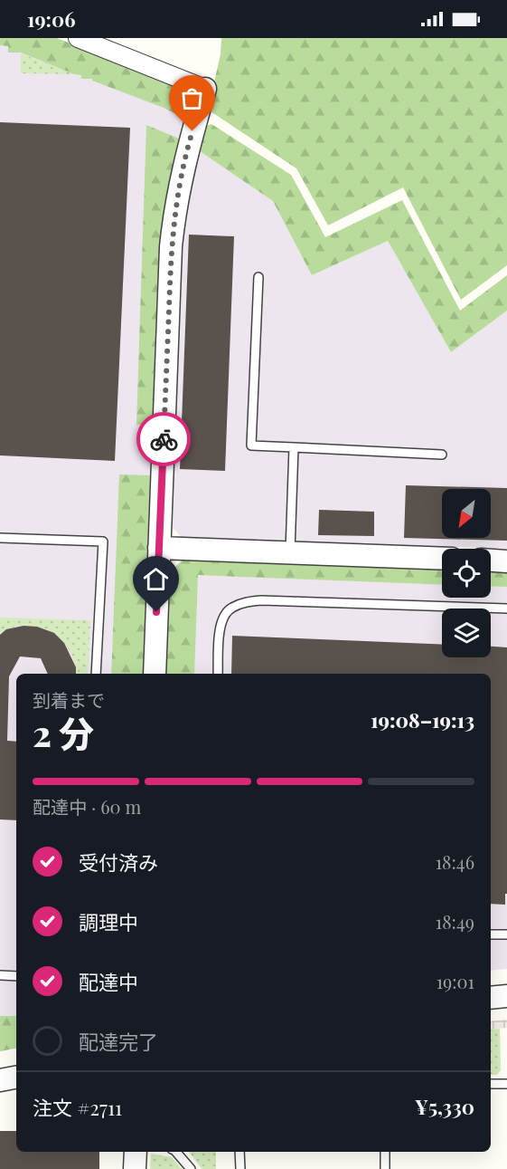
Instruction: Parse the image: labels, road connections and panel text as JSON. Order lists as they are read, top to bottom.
{
  "north": "bottom left",
  "page": {
    "status": "19:06",
    "heading": ["2 分", "到着まで", "19:08–19:13"],
    "panel": ["注文 #2711", "¥5,330"],
    "bar": "配達中 · 60 m",
    "list": [
      ["受付済み", "18:46"],
      ["調理中", "18:49"],
      ["配達中", "19:01"],
      "配達完了"
    ]
  }
}
